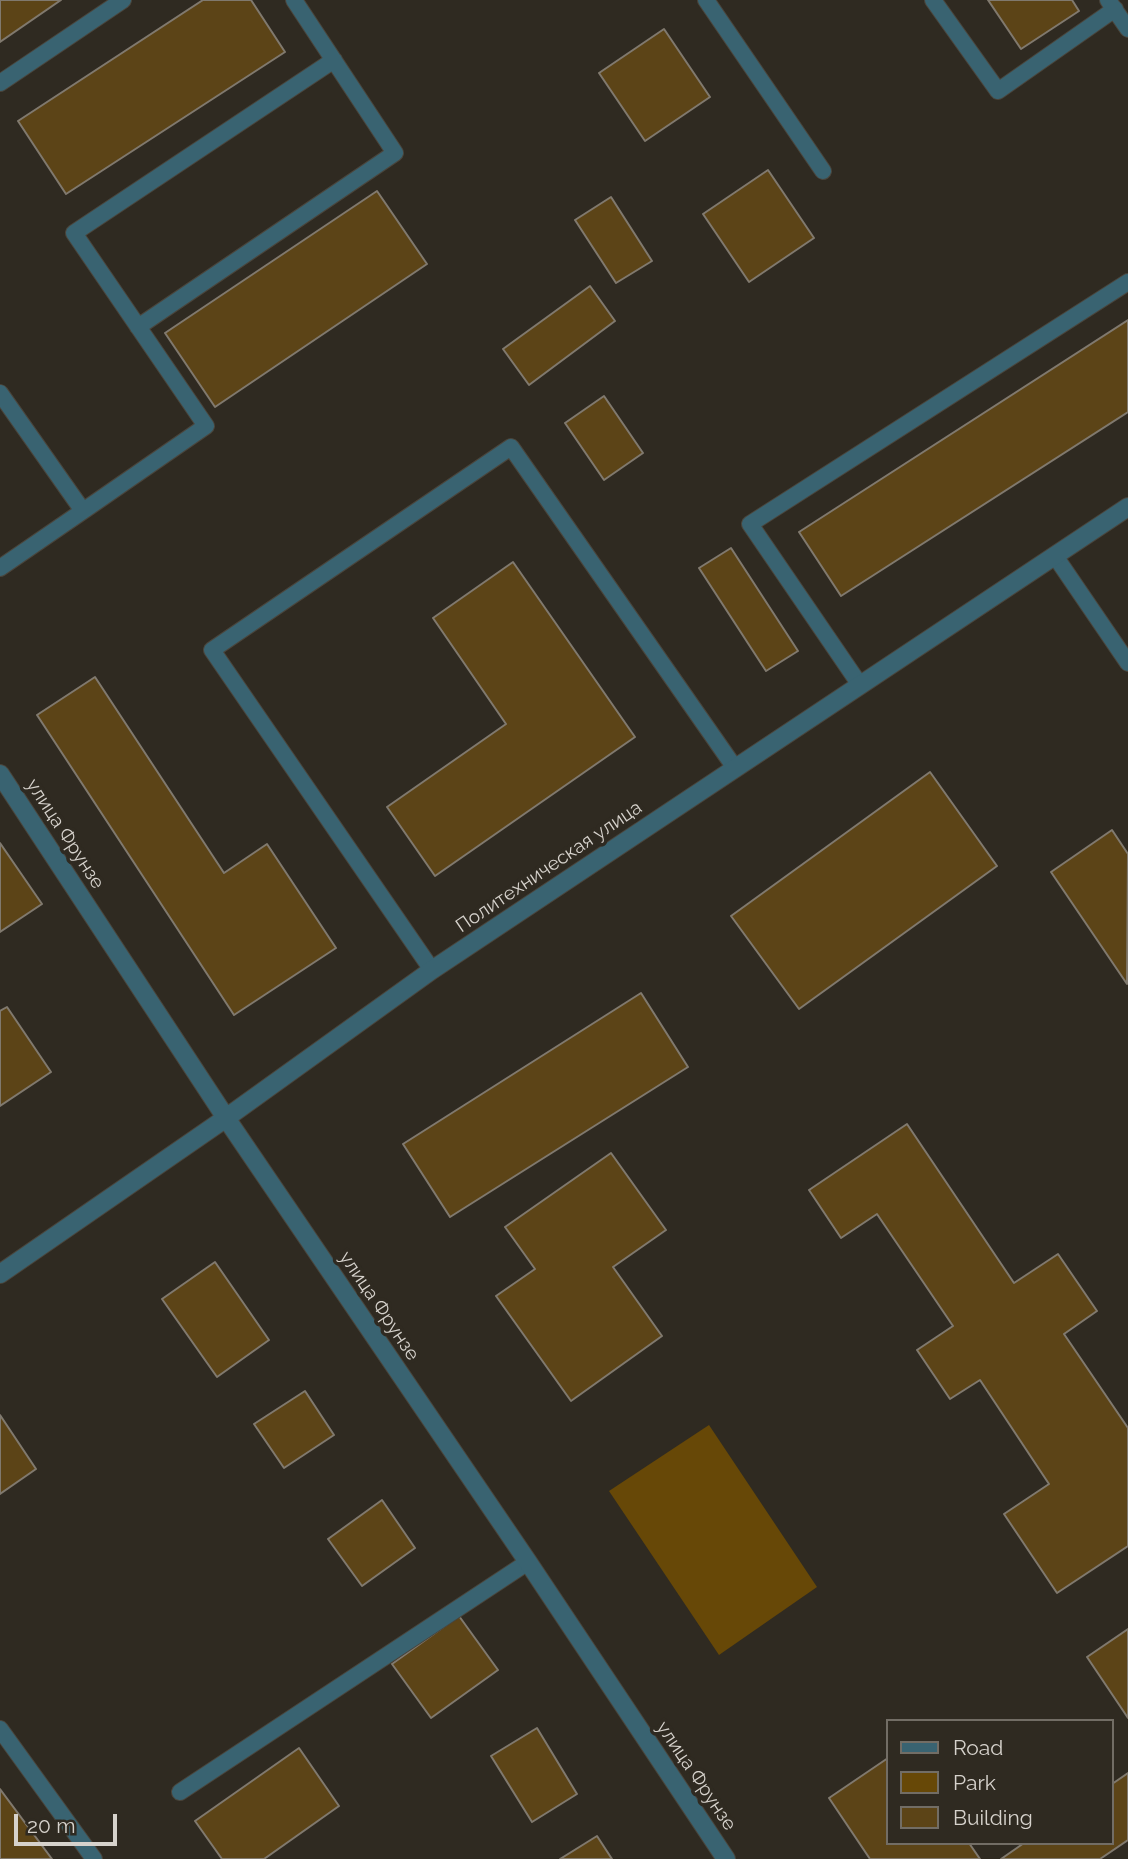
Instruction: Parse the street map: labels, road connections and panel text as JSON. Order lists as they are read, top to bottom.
{
  "streets": {
    "street": ["улица Фрунзе", "Политехническая улица"]
  },
  "crossings": [
    ["улица Фрунзе", "Политехническая улица"]
  ],
  "legend": ["Road", "Park", "Building"],
  "scale_bar": "20 m"
}
